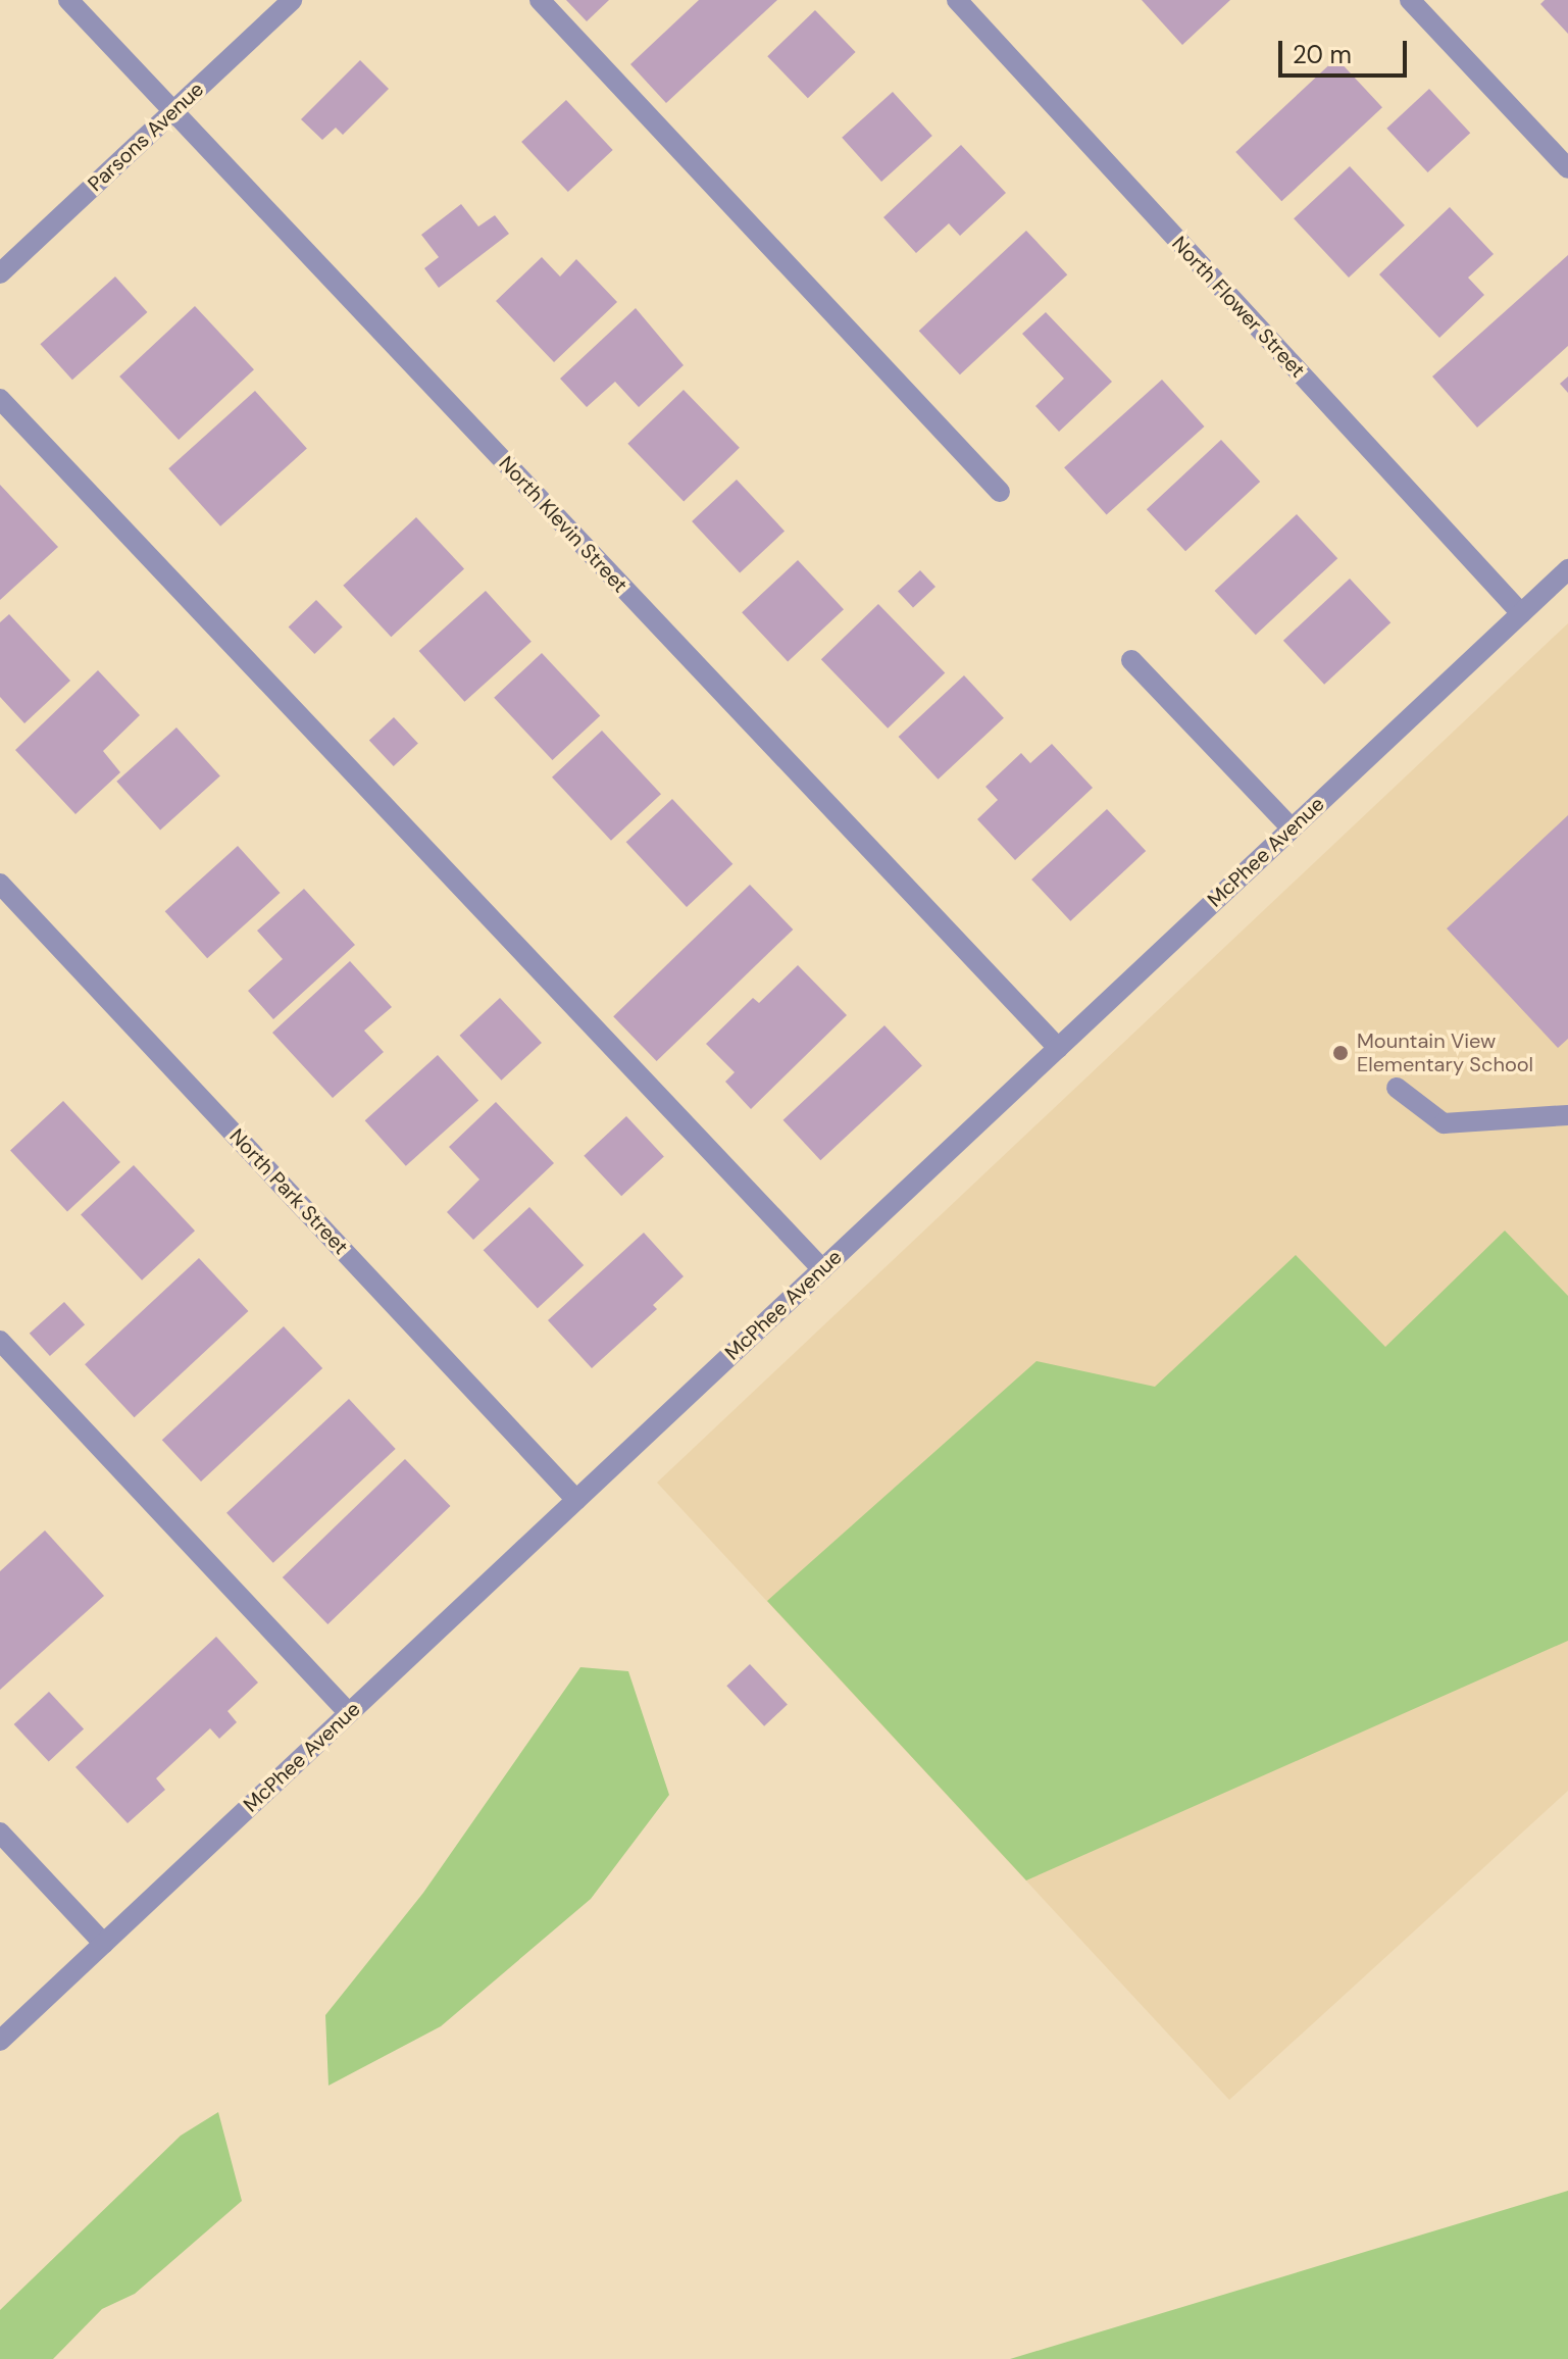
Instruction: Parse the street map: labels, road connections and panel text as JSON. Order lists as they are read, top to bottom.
{
  "streets": {
    "street": [
      "Parsons Avenue",
      "North Flower Street",
      "North Klevin Street",
      "McPhee Avenue",
      "North Park Street"
    ]
  },
  "crossings": [
    ["Parsons Avenue", "North Klevin Street"],
    ["North Flower Street", "McPhee Avenue"],
    ["North Klevin Street", "McPhee Avenue"],
    ["McPhee Avenue", "North Park Street"]
  ],
  "places": ["Mountain View Elementary School"],
  "scale_bar": "20 m"
}
